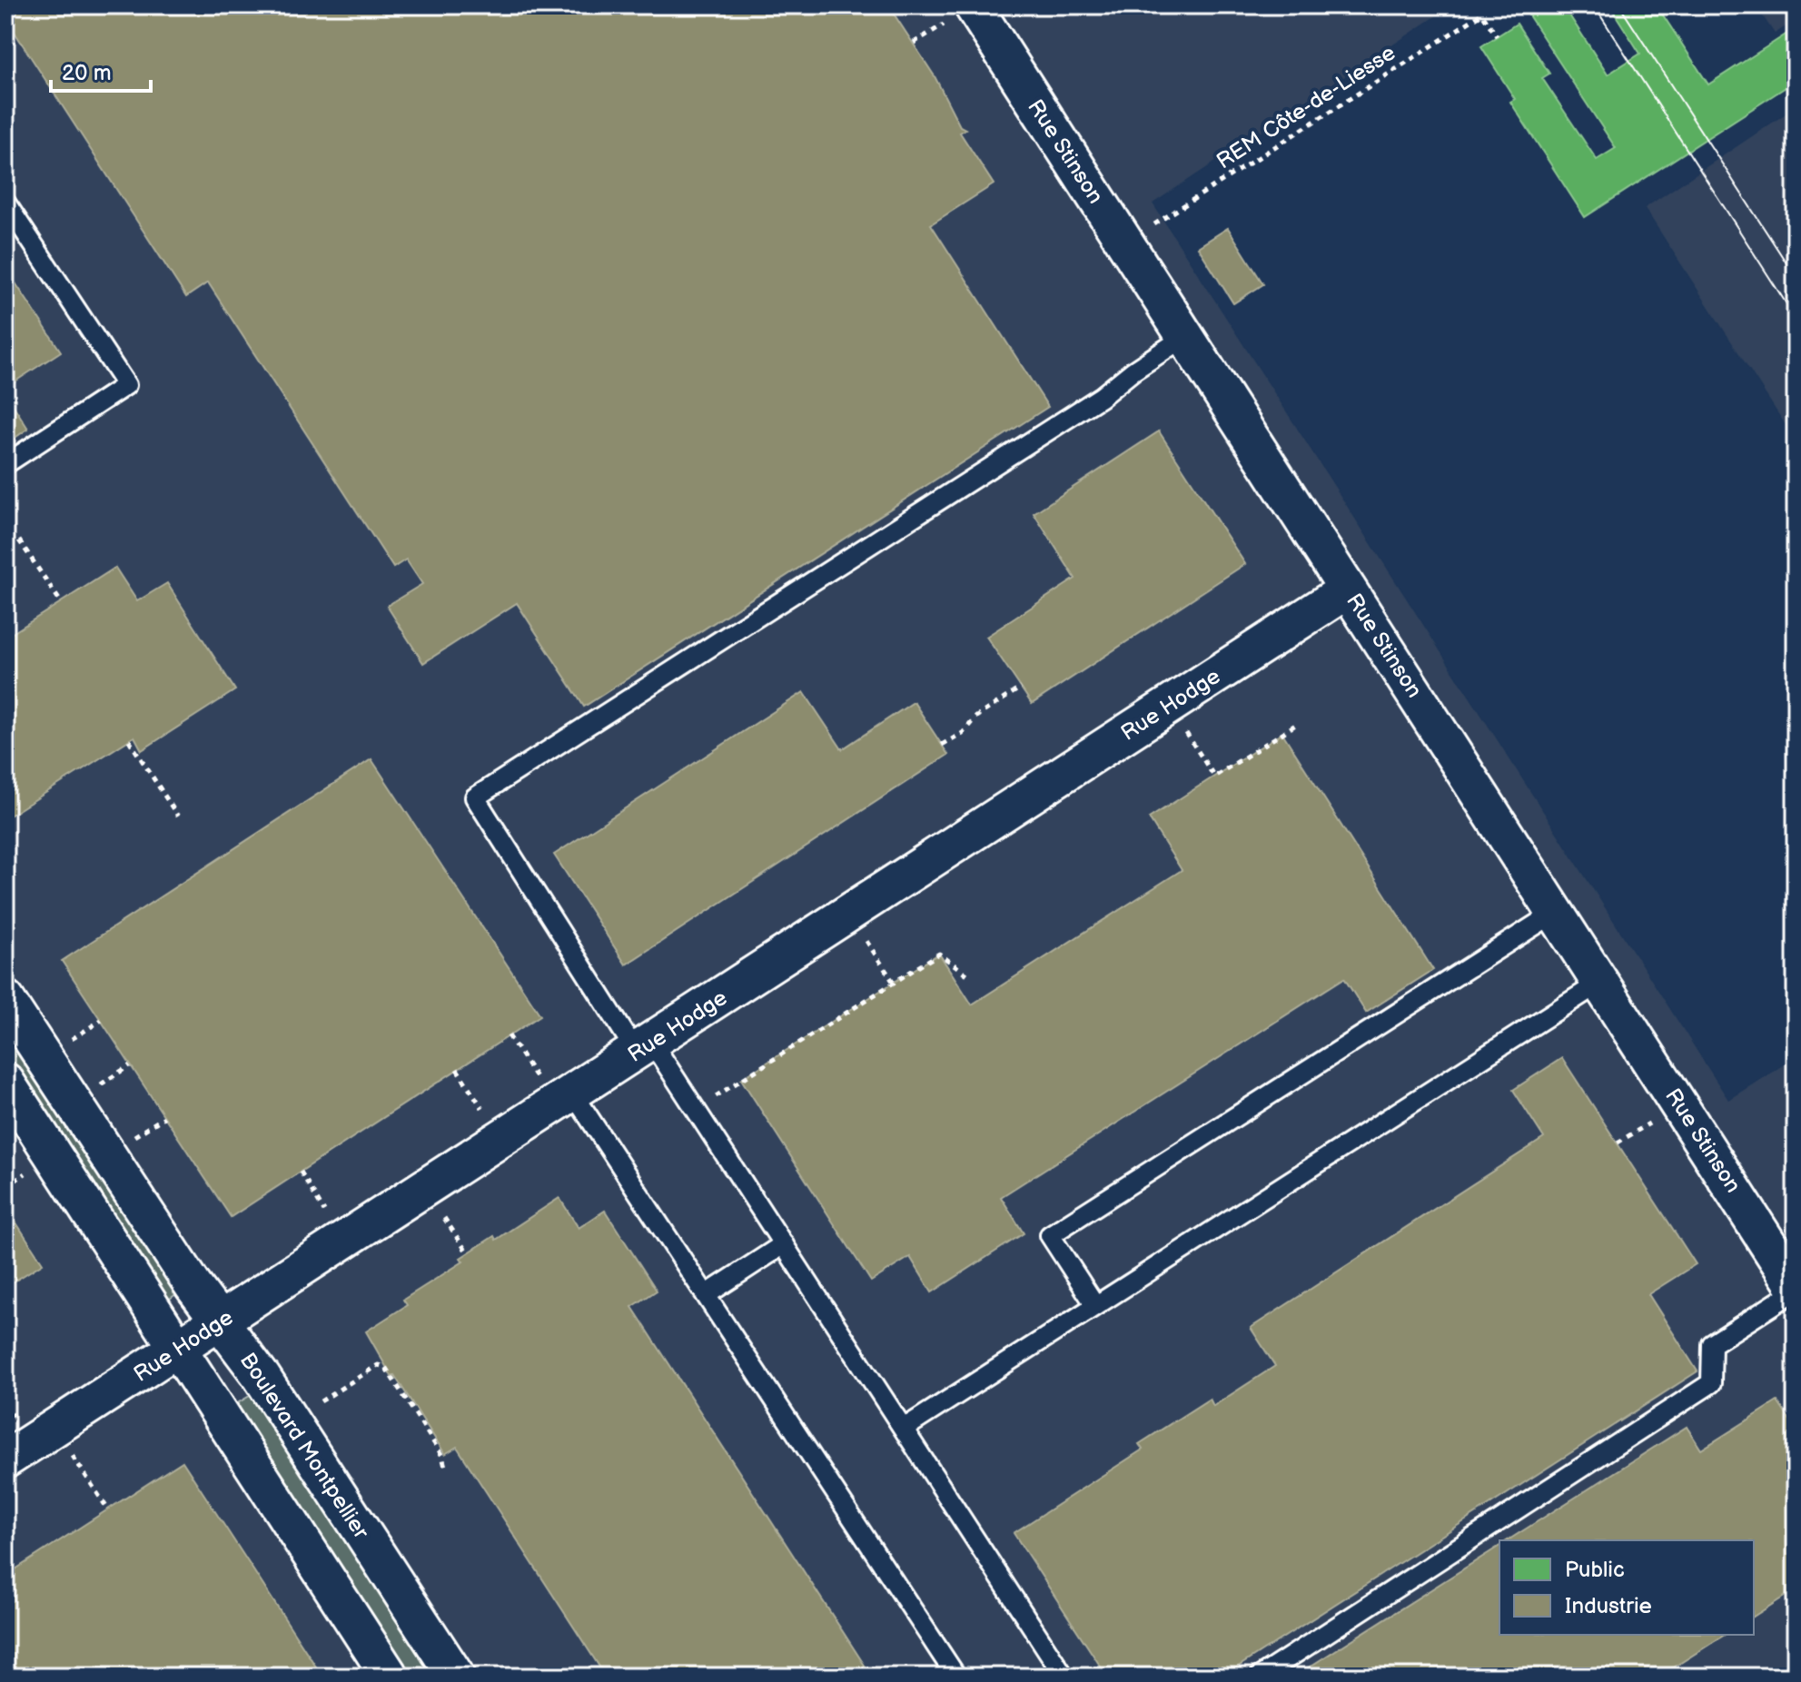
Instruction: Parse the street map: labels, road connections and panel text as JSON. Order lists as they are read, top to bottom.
{
  "streets": {
    "street": ["Rue Stinson", "Rue Hodge", "Boulevard Montpellier"],
    "path": ["REM Côte-de-Liesse"]
  },
  "crossings": [
    ["REM Côte-de-Liesse", "Rue Stinson"],
    ["Rue Stinson", "Rue Hodge"],
    ["Rue Hodge", "Boulevard Montpellier"]
  ],
  "legend": ["Public", "Industrie"],
  "scale_bar": "20 m"
}
